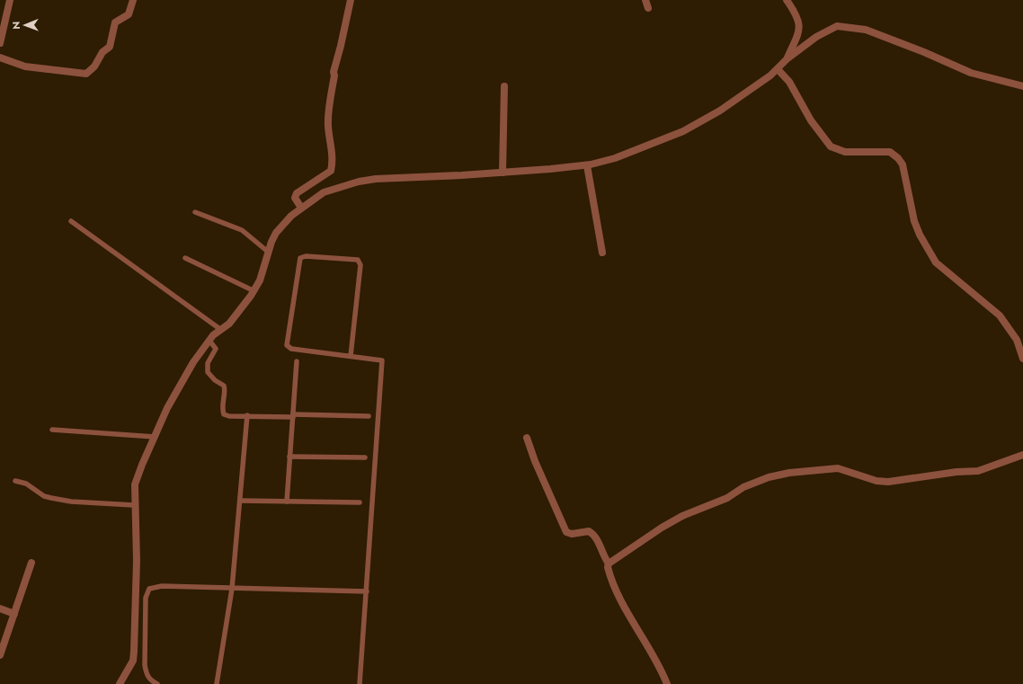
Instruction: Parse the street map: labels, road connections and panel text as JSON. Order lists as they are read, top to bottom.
{
  "north": "left"
}
